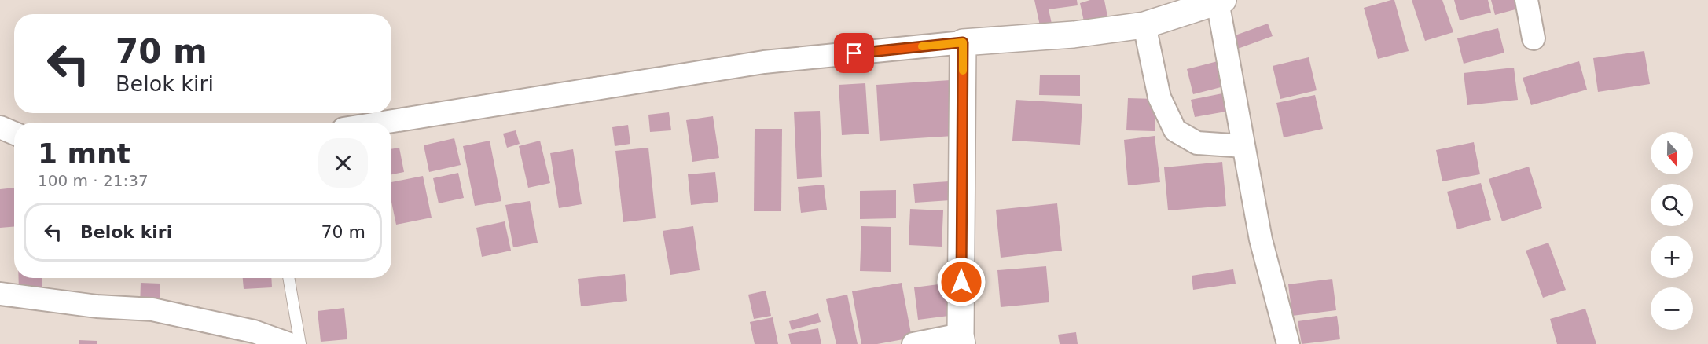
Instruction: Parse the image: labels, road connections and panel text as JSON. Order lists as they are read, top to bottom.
{
  "north": "bottom",
  "page": {
    "turn": ["70 m", "Belok kiri"],
    "heading": ["1 mnt", "100 m · 21:37"],
    "map_buttons": ["+", "−"],
    "list": [
      {
        "name": "Belok kiri",
        "value": "70 m"
      }
    ]
  }
}
